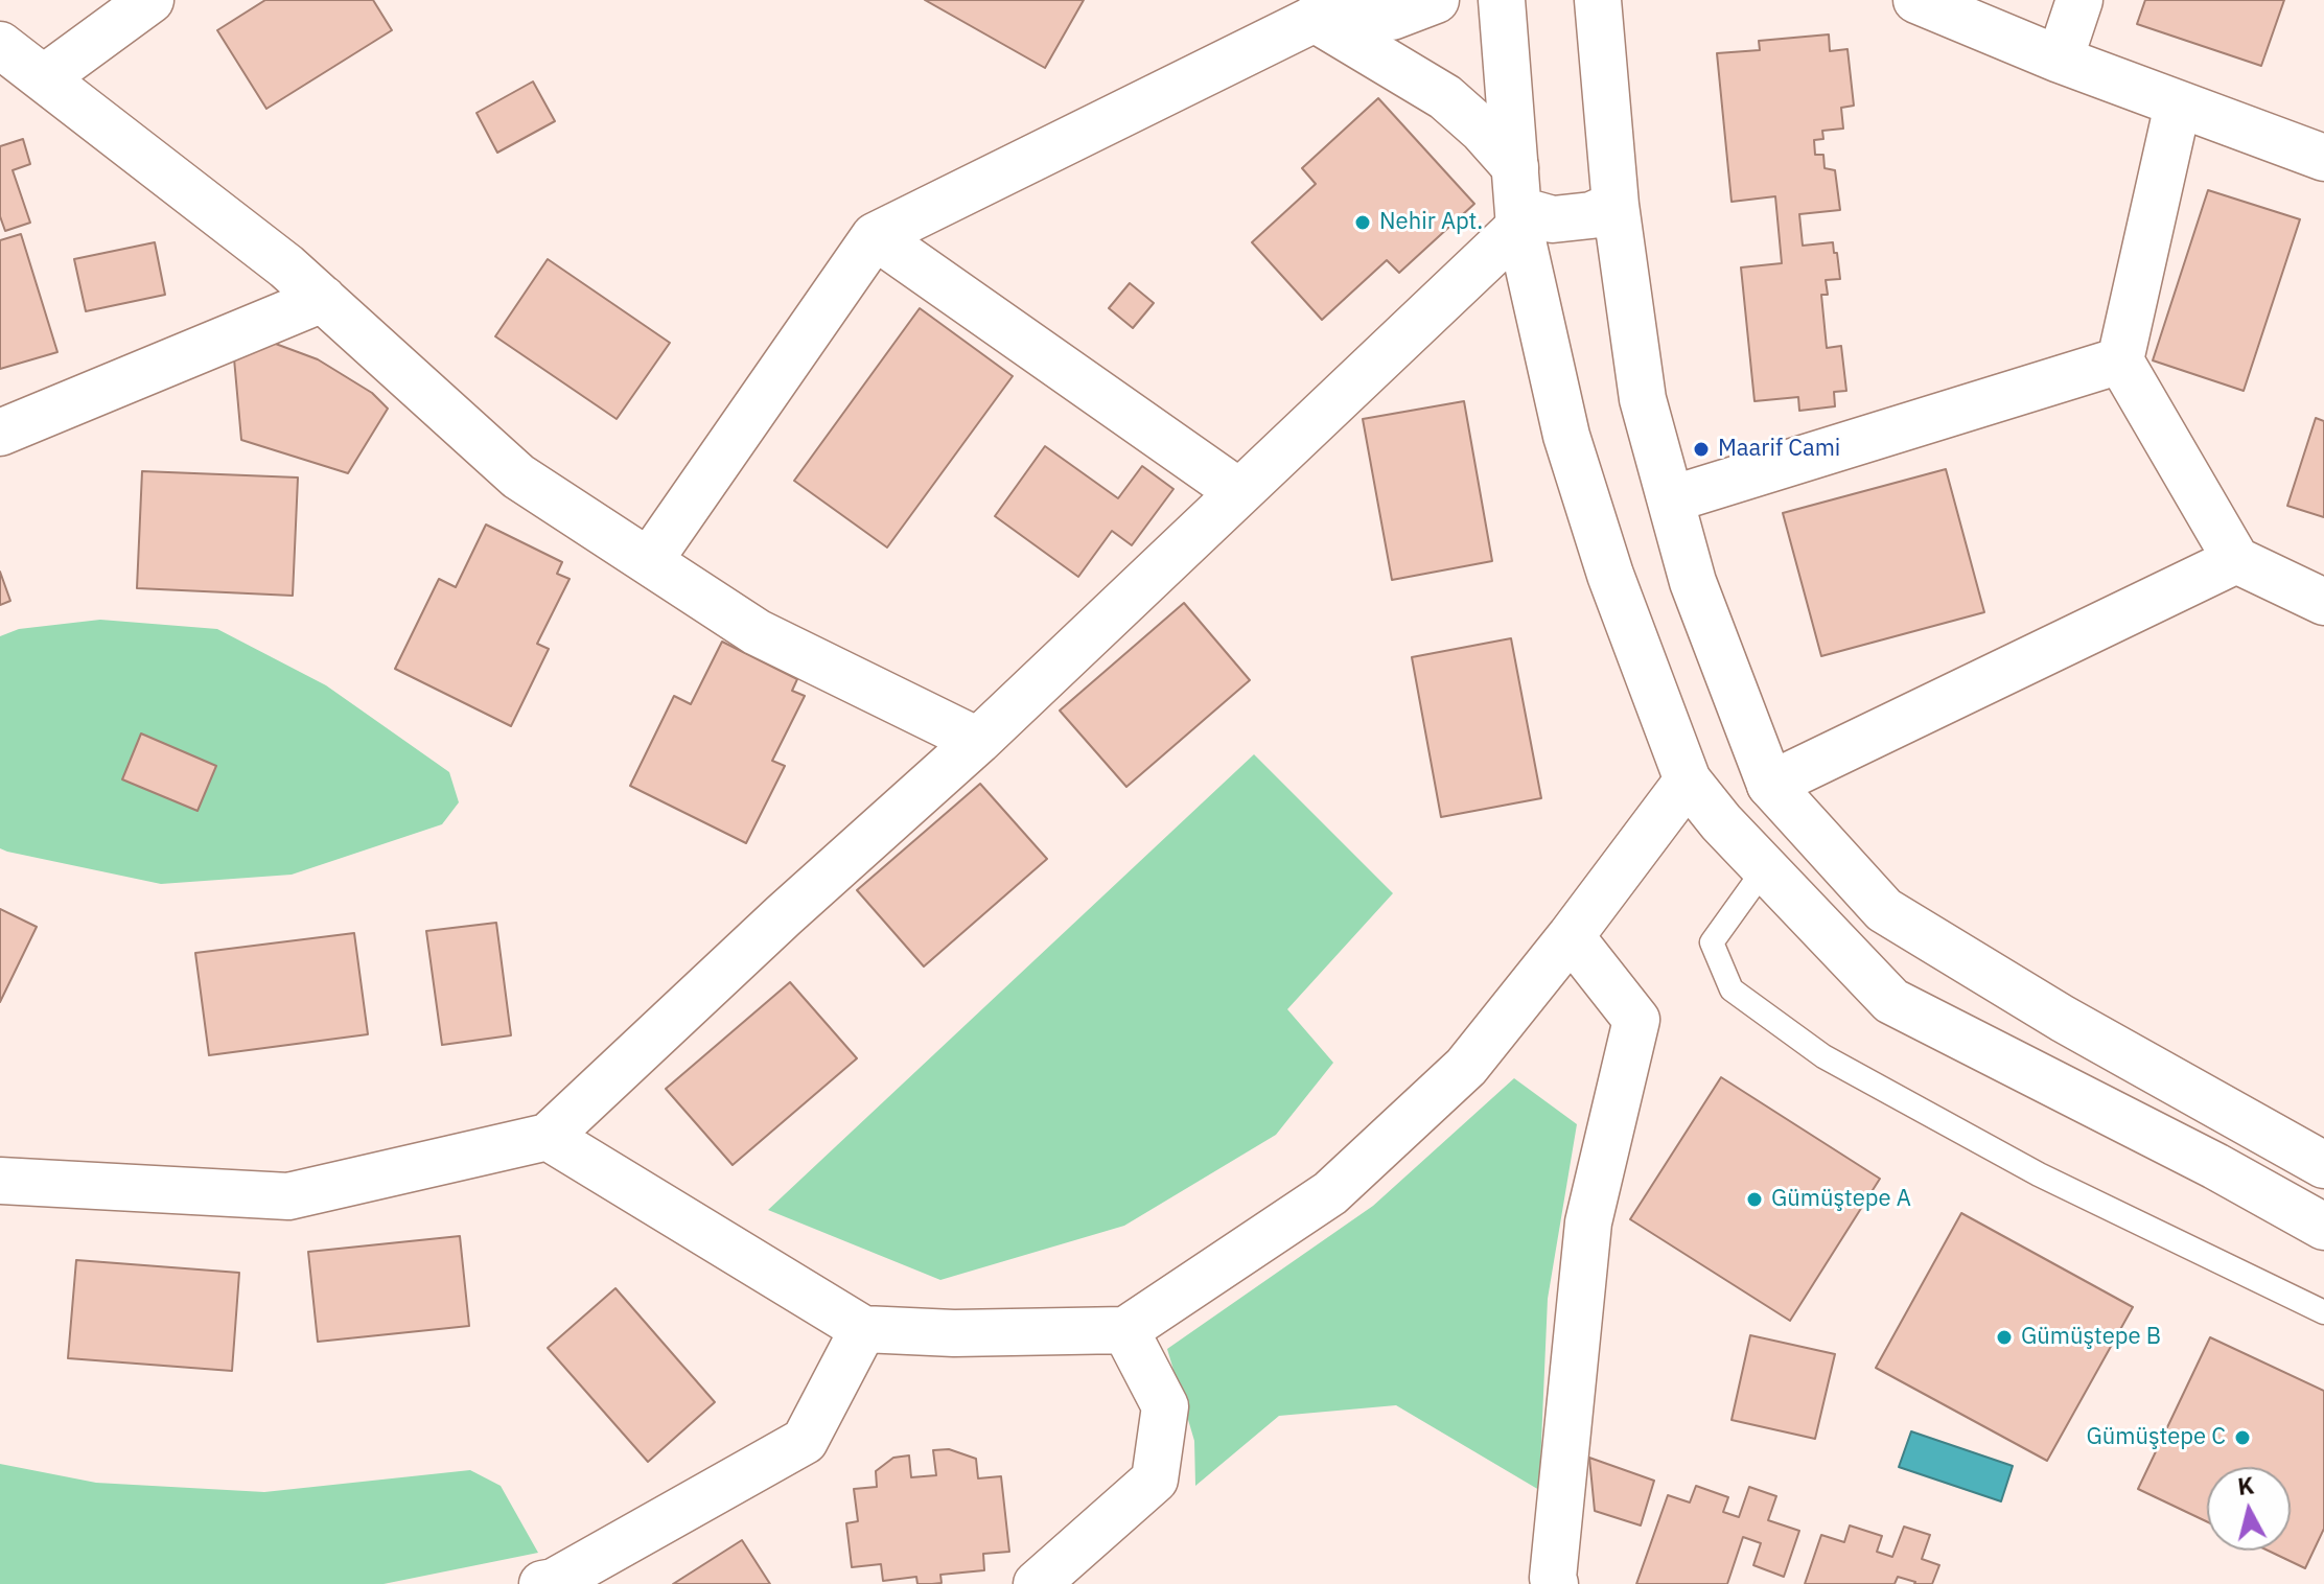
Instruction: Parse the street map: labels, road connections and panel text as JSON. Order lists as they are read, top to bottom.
{
  "places": [
    "Nehir Apt.",
    "Maarif Cami",
    "Gümüştepe A",
    "Gümüştepe B",
    "Gümüştepe C"
  ],
  "north": "top"
}
